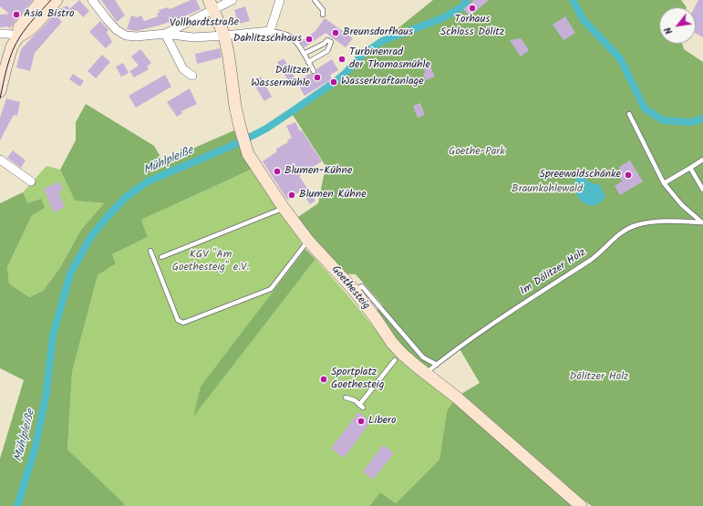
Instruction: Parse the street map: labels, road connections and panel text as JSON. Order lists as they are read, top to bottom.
{
  "streets": {
    "main road": ["Goethesteig"],
    "street": ["Vollhardtstraße"],
    "lane": ["Im Dölitzer Holz"]
  },
  "crossings": [
    ["Vollhardtstraße", "Goethesteig"],
    ["Im Dölitzer Holz", "Goethesteig"]
  ],
  "water": ["Mühlpleiße"],
  "parks": [
    "Goethe-Park",
    "Braunkohlewald",
    "KGV \"Am Goethesteig\" e.V.",
    "Dölitzer Holz"
  ],
  "places": [
    "Torhaus Schloss Dölitz",
    "Asia Bistro",
    "Breunsdorfhaus",
    "Dahlitzschhaus",
    "Turbinenrad der Thomasmühle",
    "Dölitzer Wassermühle",
    "Wasserkraftanlage",
    "Blumen-Kühne",
    "Spreewaldschänke",
    "Blumen Kühne",
    "Sportplatz Goethesteig",
    "Libero"
  ],
  "north": "bottom left"
}
